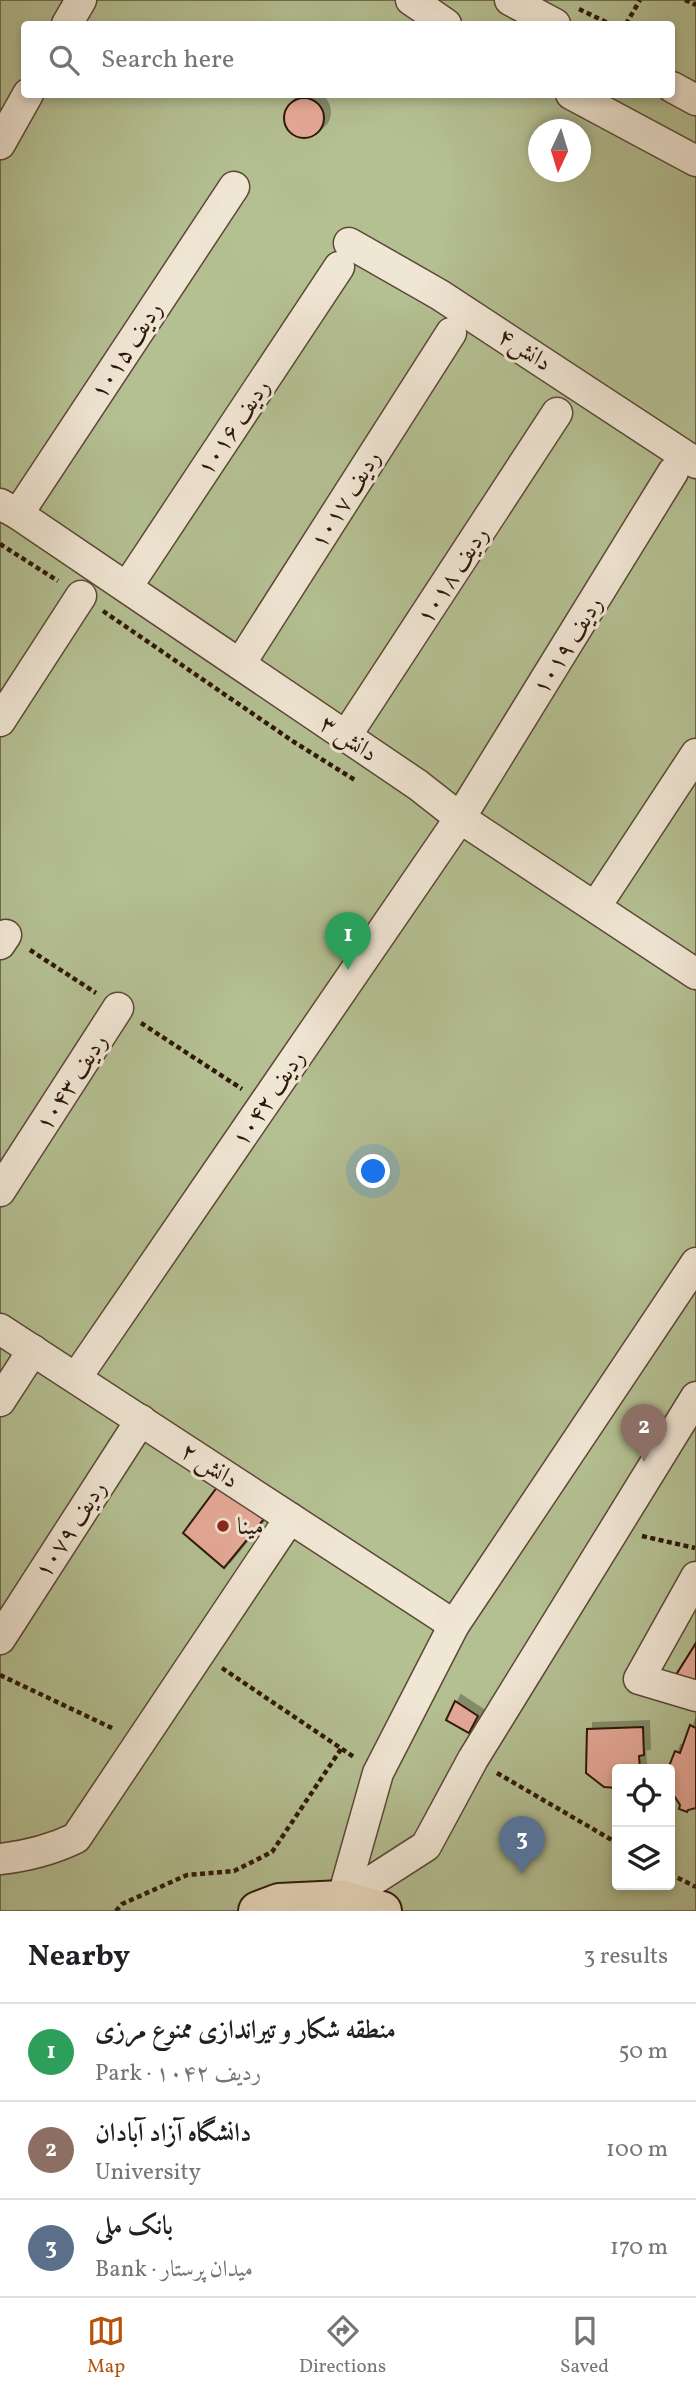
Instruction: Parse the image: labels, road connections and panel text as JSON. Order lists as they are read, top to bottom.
{
  "streets": {
    "street": [
      "دانش۴",
      "ردیف ۱۰۱۵",
      "ردیف ۱۰۱۶",
      "ردیف ۱۰۱۷",
      "ردیف ۱۰۱۸",
      "ردیف ۱۰۱۹",
      "دانش ۳",
      "ردیف ۱۰۴۳",
      "ردیف ۱۰۴۲",
      "دانش ۲",
      "ردیف ۱۰۷۹"
    ]
  },
  "crossings": [
    ["دانش۴", "ردیف ۱۰۱۶"],
    ["دانش۴", "ردیف ۱۰۱۹"],
    ["ردیف ۱۰۱۵", "دانش ۳"],
    ["ردیف ۱۰۱۶", "دانش ۳"],
    ["ردیف ۱۰۱۷", "دانش ۳"],
    ["ردیف ۱۰۱۸", "دانش ۳"],
    ["ردیف ۱۰۱۹", "دانش ۳"],
    ["ردیف ۱۰۱۹", "ردیف ۱۰۴۲"],
    ["دانش ۳", "ردیف ۱۰۴۲"],
    ["ردیف ۱۰۴۲", "دانش ۲"],
    ["دانش ۲", "ردیف ۱۰۷۹"]
  ],
  "places": ["مینا"],
  "north": "bottom",
  "page": {
    "search": "Search here",
    "pins": ["1", "2", "3"],
    "heading": ["Nearby", "3 results"],
    "list": [
      {
        "mark": "1",
        "name": "منطقه شکار و تیراندازی ممنوع مرزی",
        "note": "Park · ردیف ۱۰۴۲",
        "value": "50 m"
      },
      {
        "mark": "2",
        "name": "دانشگاه آزاد آبادان",
        "note": "University",
        "value": "100 m"
      },
      {
        "mark": "3",
        "name": "بانک ملی",
        "note": "Bank · میدان پرستار",
        "value": "170 m"
      }
    ],
    "nav": ["Map", "Directions", "Saved"]
  }
}
